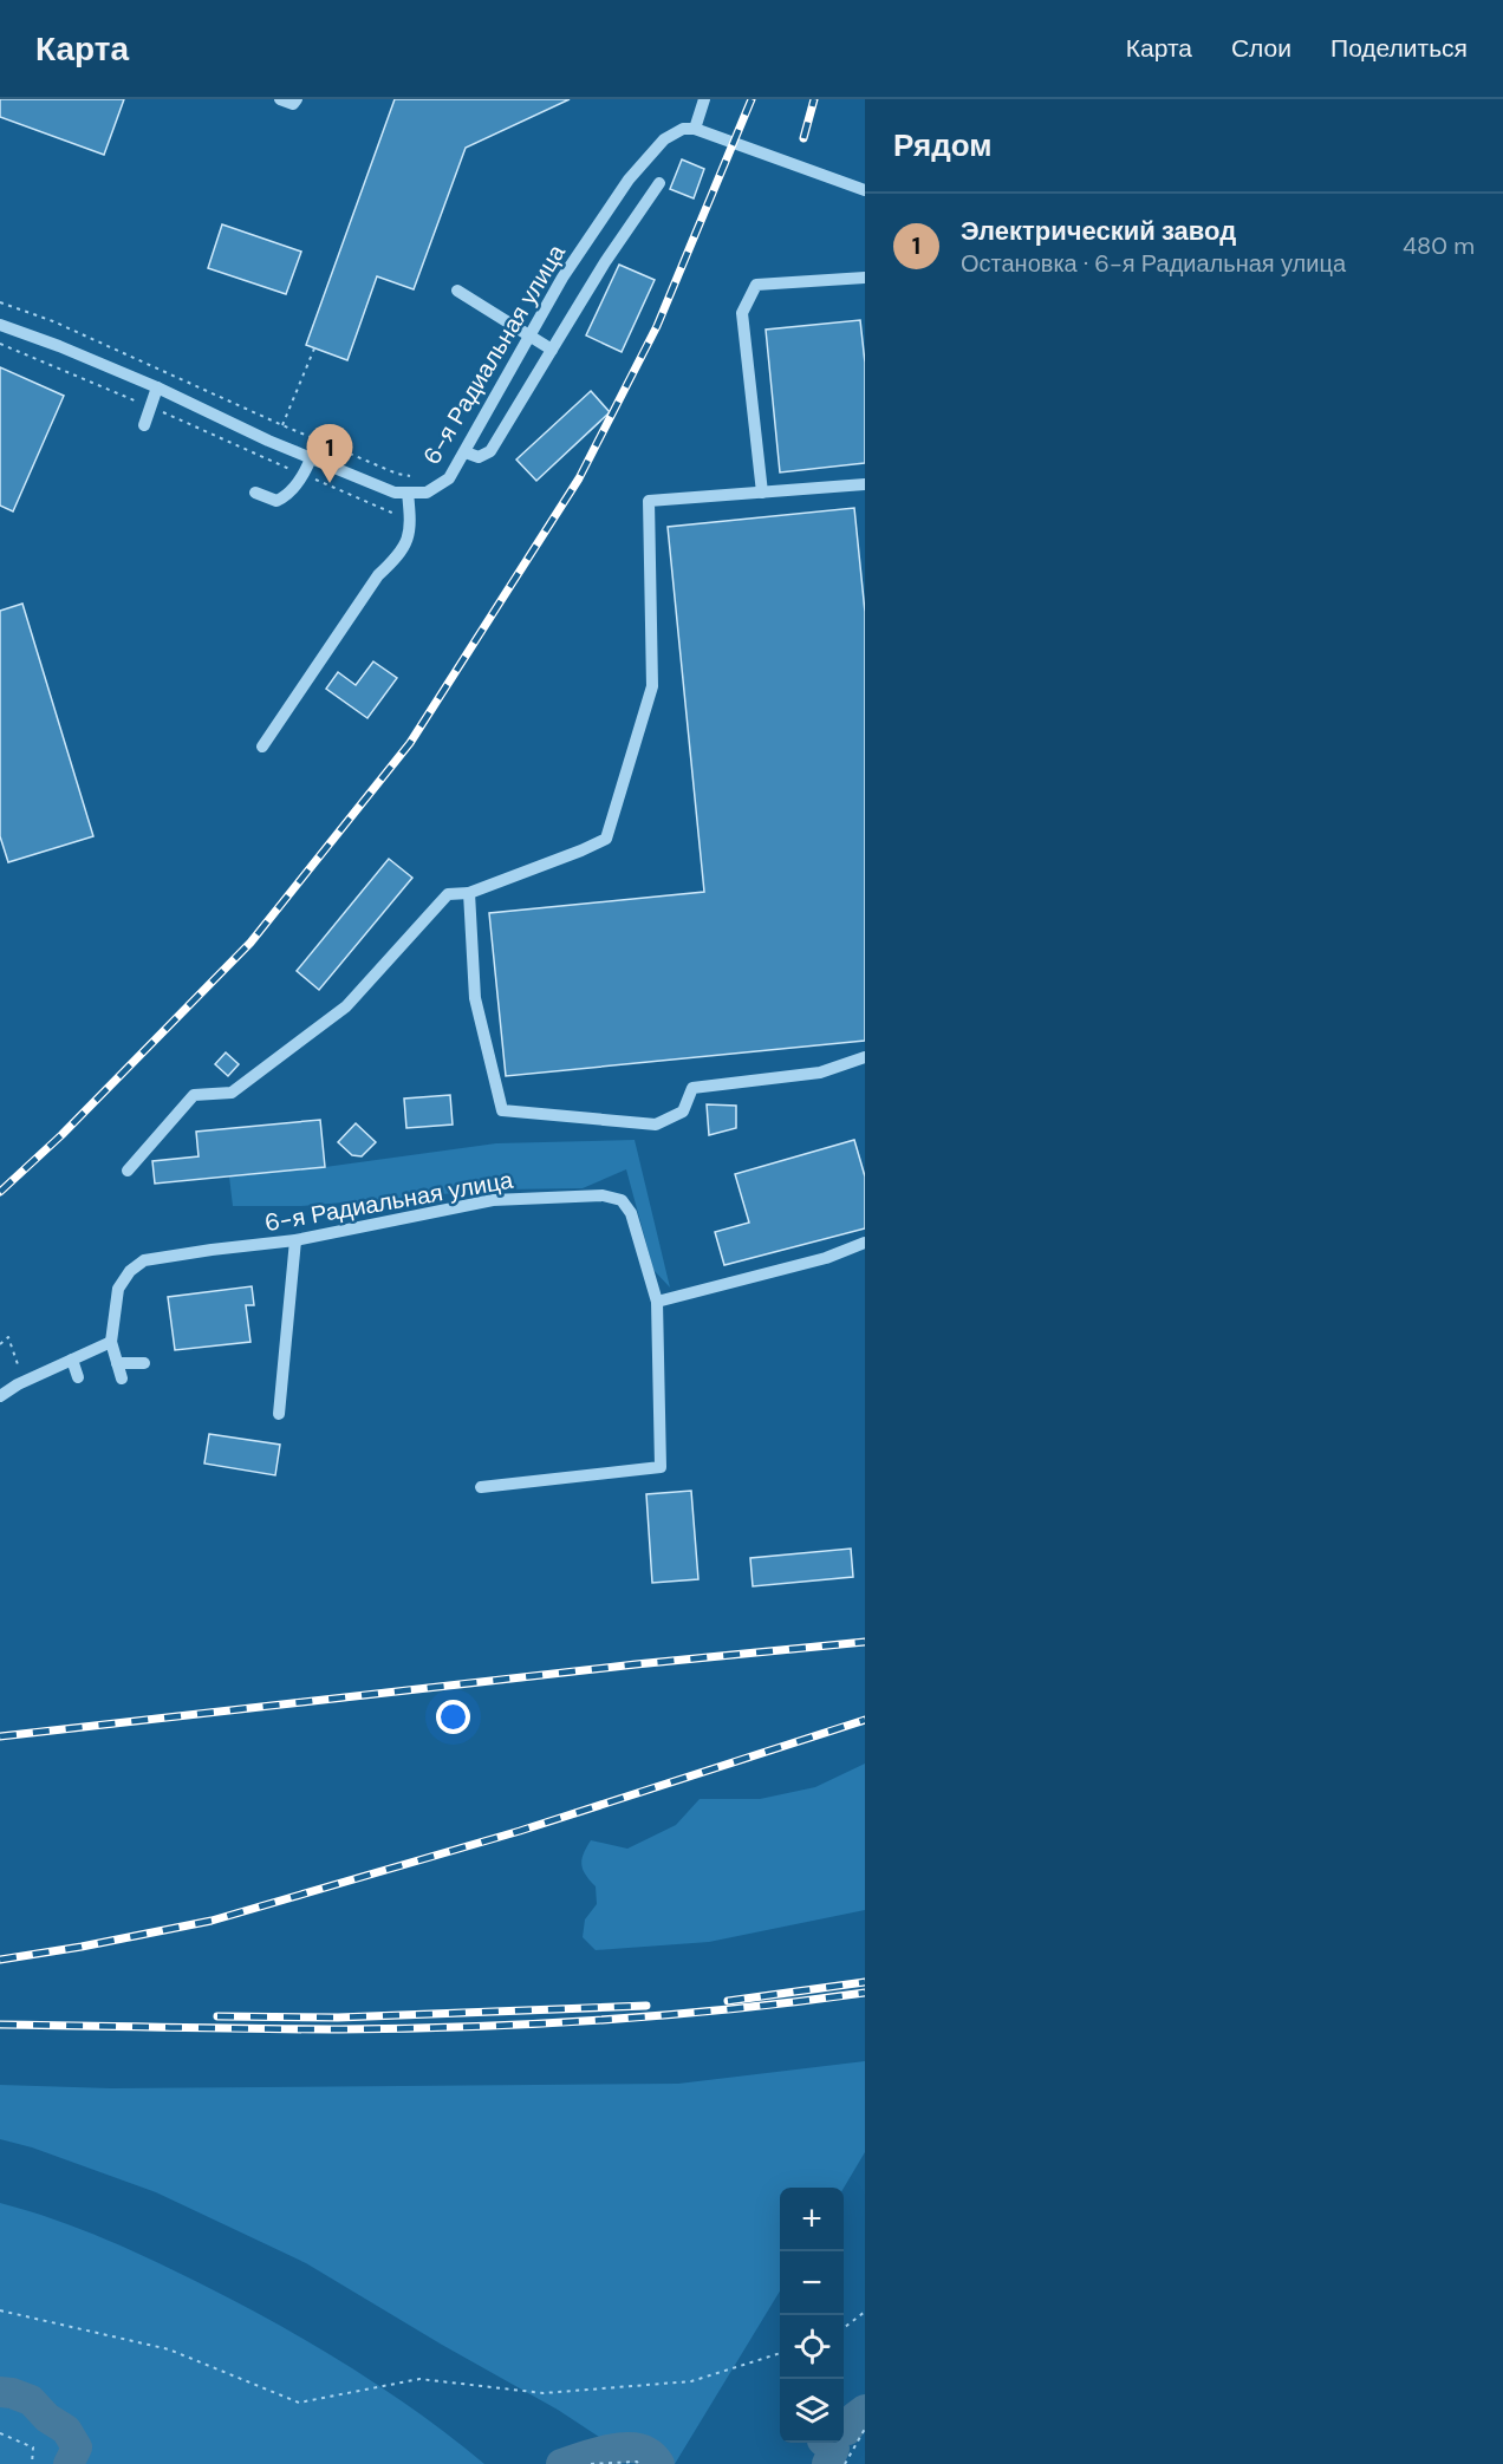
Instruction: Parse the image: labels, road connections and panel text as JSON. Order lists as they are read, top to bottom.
{
  "streets": {
    "street": ["6-я Радиальная улица"]
  },
  "page": {
    "header": "Карта",
    "nav": ["Карта", "Слои", "Поделиться"],
    "heading": "Рядом",
    "list": [
      {
        "mark": "1",
        "name": "Электрический завод",
        "note": "Остановка · 6-я Радиальная улица",
        "value": "480 m"
      }
    ],
    "pins": "1",
    "map_buttons": ["+", "−"]
  }
}
